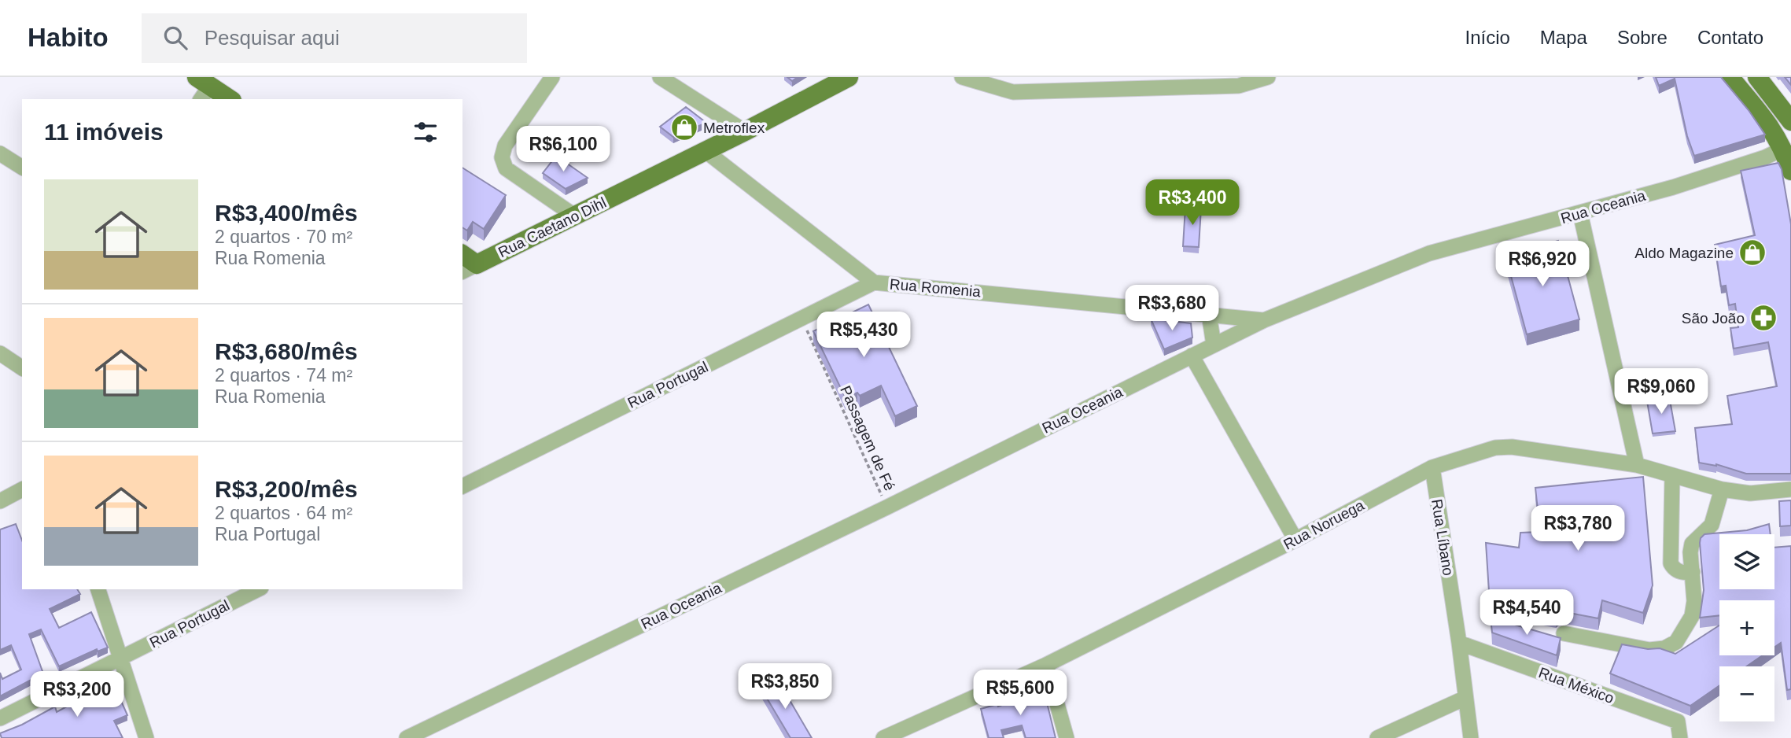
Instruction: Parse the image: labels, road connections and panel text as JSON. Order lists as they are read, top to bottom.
{
  "streets": {
    "main road": ["Rua Caetano Dihl"],
    "street": [
      "Rua Oceania",
      "Rua Romenia",
      "Rua Portugal",
      "Rua Noruega",
      "Rua Líbano",
      "Rua México"
    ],
    "path": ["Passagem de Fé"]
  },
  "crossings": [
    ["Rua Oceania", "Rua Romenia"],
    ["Rua Oceania", "Passagem de Fé"],
    ["Rua Caetano Dihl", "Rua Romenia"],
    ["Rua Romenia", "Rua Portugal"],
    ["Rua Portugal", "Passagem de Fé"],
    ["Rua Noruega", "Rua Líbano"],
    ["Rua Líbano", "Rua México"]
  ],
  "places": {
    "shop": ["Metroflex", "Aldo Magazine"],
    "pharmacy": ["São João"]
  },
  "page": {
    "header": "Habito",
    "search": "Pesquisar aqui",
    "nav": [
      "Início",
      "Mapa",
      "Sobre",
      "Contato"
    ],
    "heading": "11 imóveis",
    "price": [
      "R$6,100",
      "R$3,400",
      "R$6,920",
      "R$3,680",
      "R$5,430",
      "R$9,060",
      "R$3,780",
      "R$4,540",
      "R$3,850",
      "R$5,600",
      "R$3,200"
    ],
    "list": [
      {
        "name": "R$3,400/mês",
        "note": "2 quartos · 70 m² · Rua Romenia"
      },
      {
        "name": "R$3,680/mês",
        "note": "2 quartos · 74 m² · Rua Romenia"
      },
      {
        "name": "R$3,200/mês",
        "note": "2 quartos · 64 m² · Rua Portugal"
      }
    ],
    "map_buttons": ["+", "−"]
  }
}
